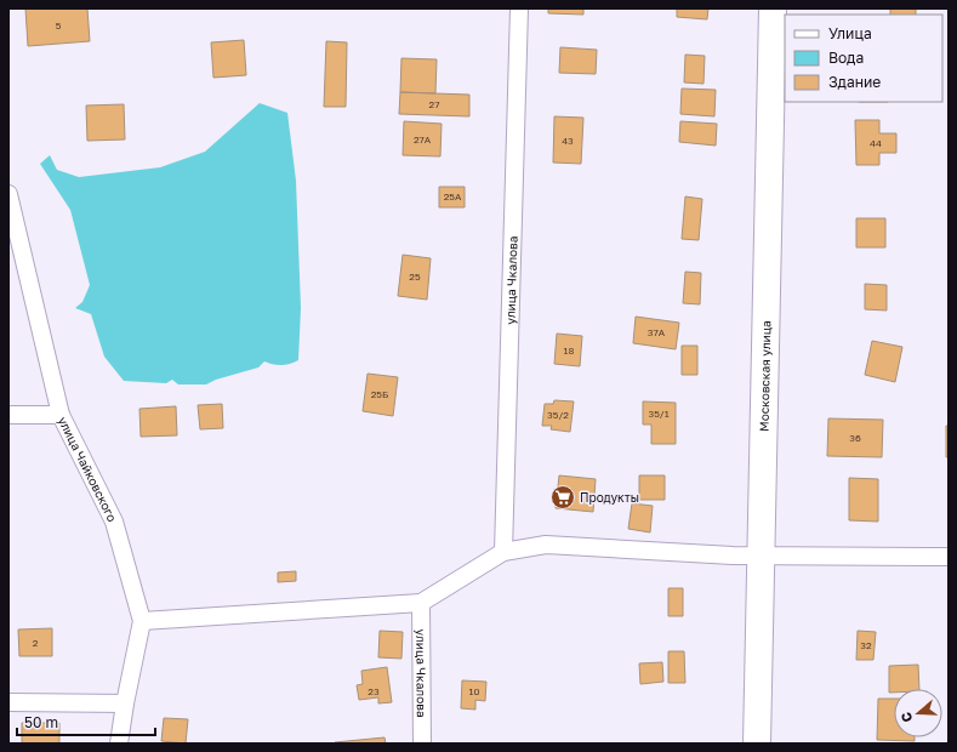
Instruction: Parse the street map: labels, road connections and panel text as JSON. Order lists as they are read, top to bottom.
{
  "streets": {
    "main road": ["Московская улица"],
    "street": ["улица Чкалова", "улица Чайковского"]
  },
  "places": {
    "supermarket": ["Продукты"]
  },
  "house_numbers": [
    "5",
    "27",
    "27А",
    "43",
    "44",
    "25А",
    "25",
    "37А",
    "18",
    "25Б",
    "35/1",
    "35/2",
    "36",
    "2",
    "32",
    "23",
    "10"
  ],
  "legend": ["Улица", "Вода", "Здание"],
  "scale_bar": "50 m",
  "north": "left"
}
